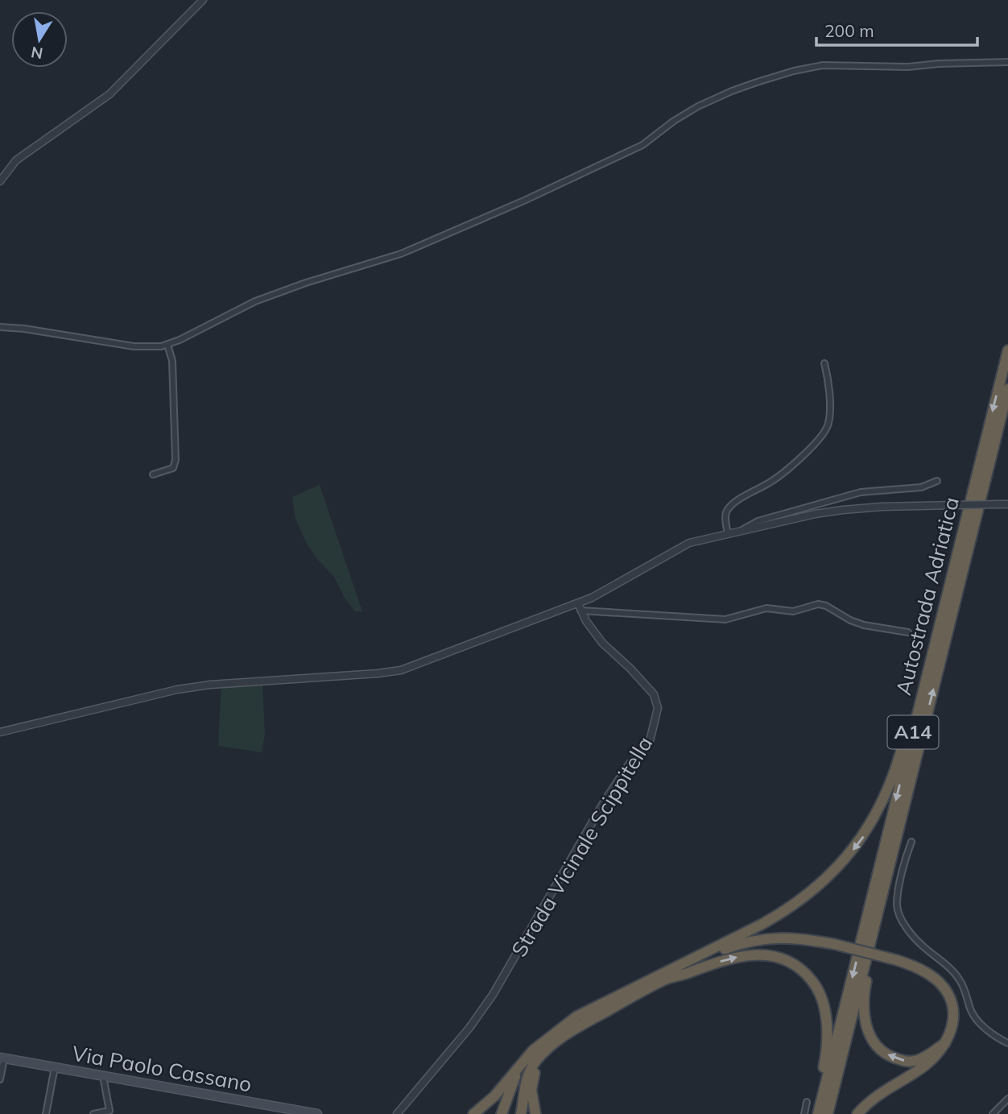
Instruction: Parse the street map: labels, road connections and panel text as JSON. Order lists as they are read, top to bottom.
{
  "streets": {
    "highway": ["Autostrada Adriatica", "A14"],
    "main road": ["Via Paolo Cassano"],
    "street": ["Strada Vicinale Scippitella"]
  },
  "scale_bar": "200 m",
  "north": "bottom"
}
